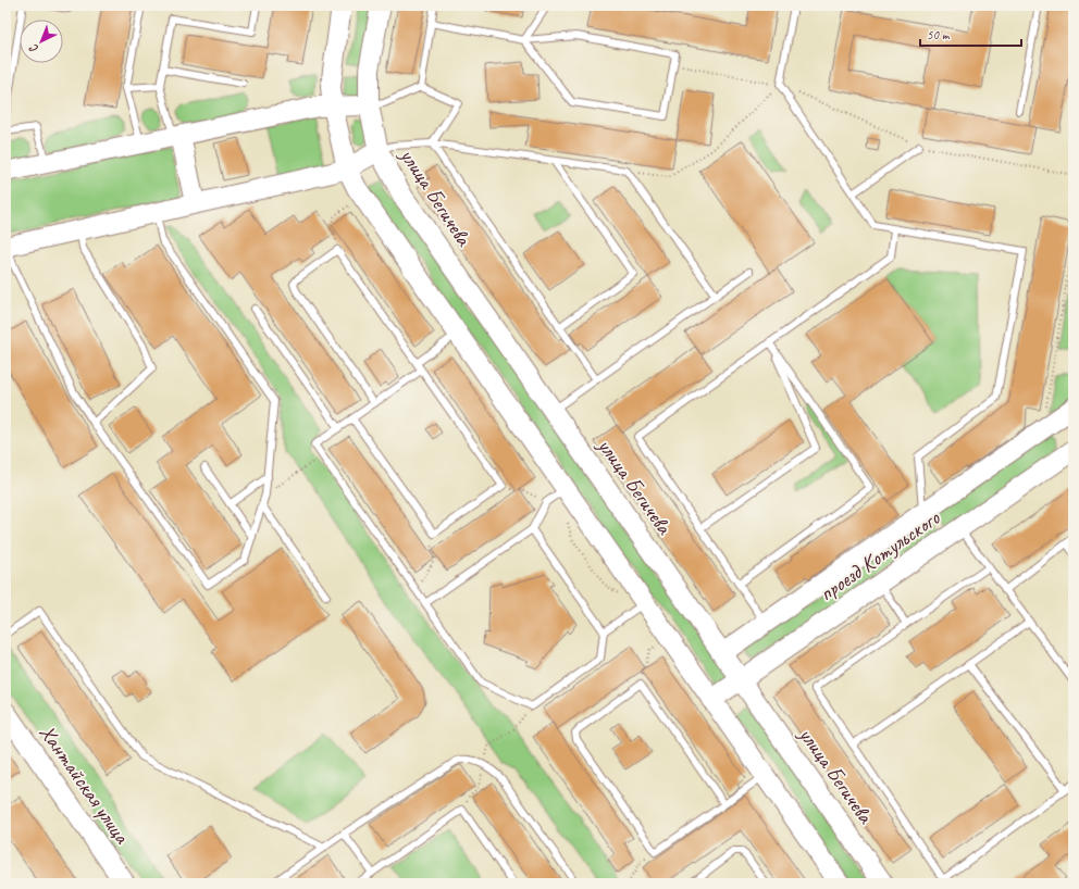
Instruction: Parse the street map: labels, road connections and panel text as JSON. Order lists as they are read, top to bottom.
{
  "streets": {
    "street": ["улица Бегичева", "проезд Котульского", "Хантайская улица"]
  },
  "crossings": [
    ["улица Бегичева", "проезд Котульского"]
  ],
  "scale_bar": "50 m",
  "north": "bottom left"
}
